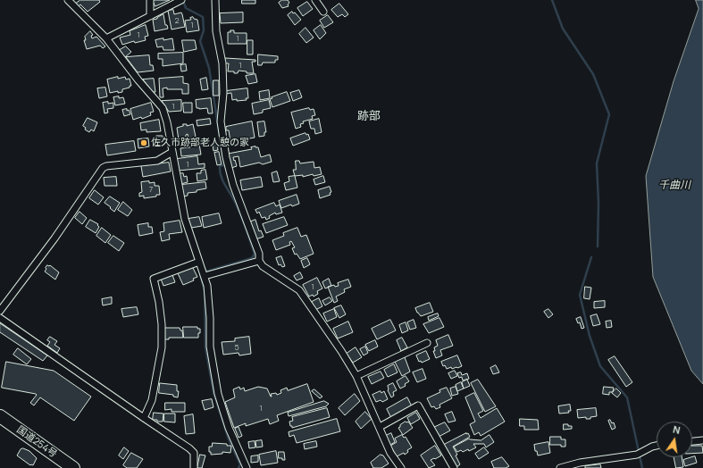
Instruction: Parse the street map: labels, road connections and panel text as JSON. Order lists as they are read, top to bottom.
{
  "streets": {
    "highway": ["国道254号"]
  },
  "districts": ["跡部"],
  "water": ["千曲川"],
  "places": ["佐久市跡部老人憩の家"],
  "house_numbers": [
    "2",
    "1",
    "1",
    "1",
    "1",
    "1",
    "1",
    "7",
    "1",
    "5",
    "1"
  ],
  "north": "top"
}
